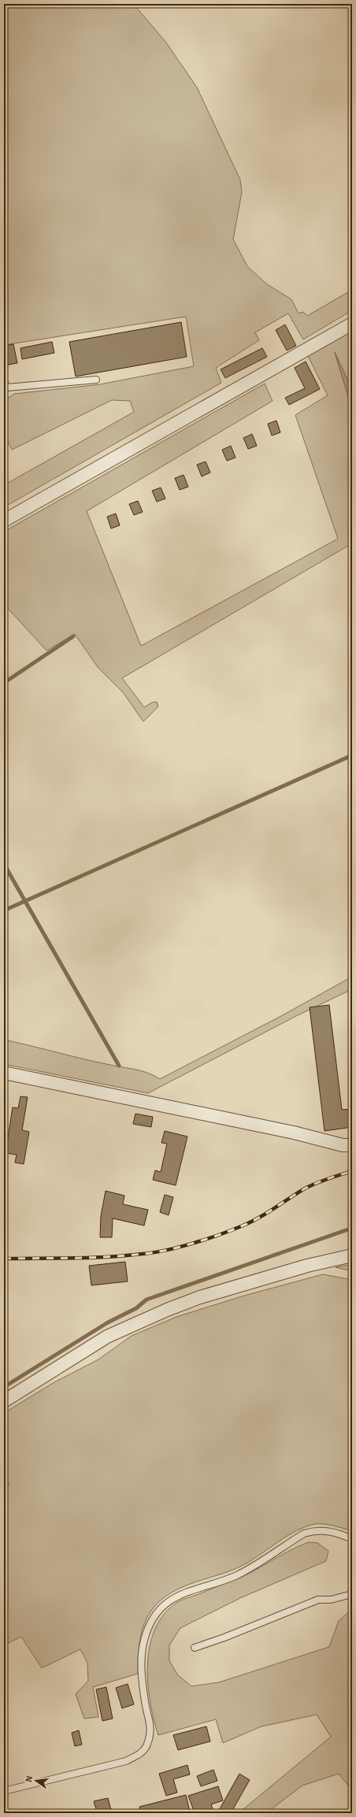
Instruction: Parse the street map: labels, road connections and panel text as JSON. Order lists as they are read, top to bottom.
{
  "north": "left"
}
